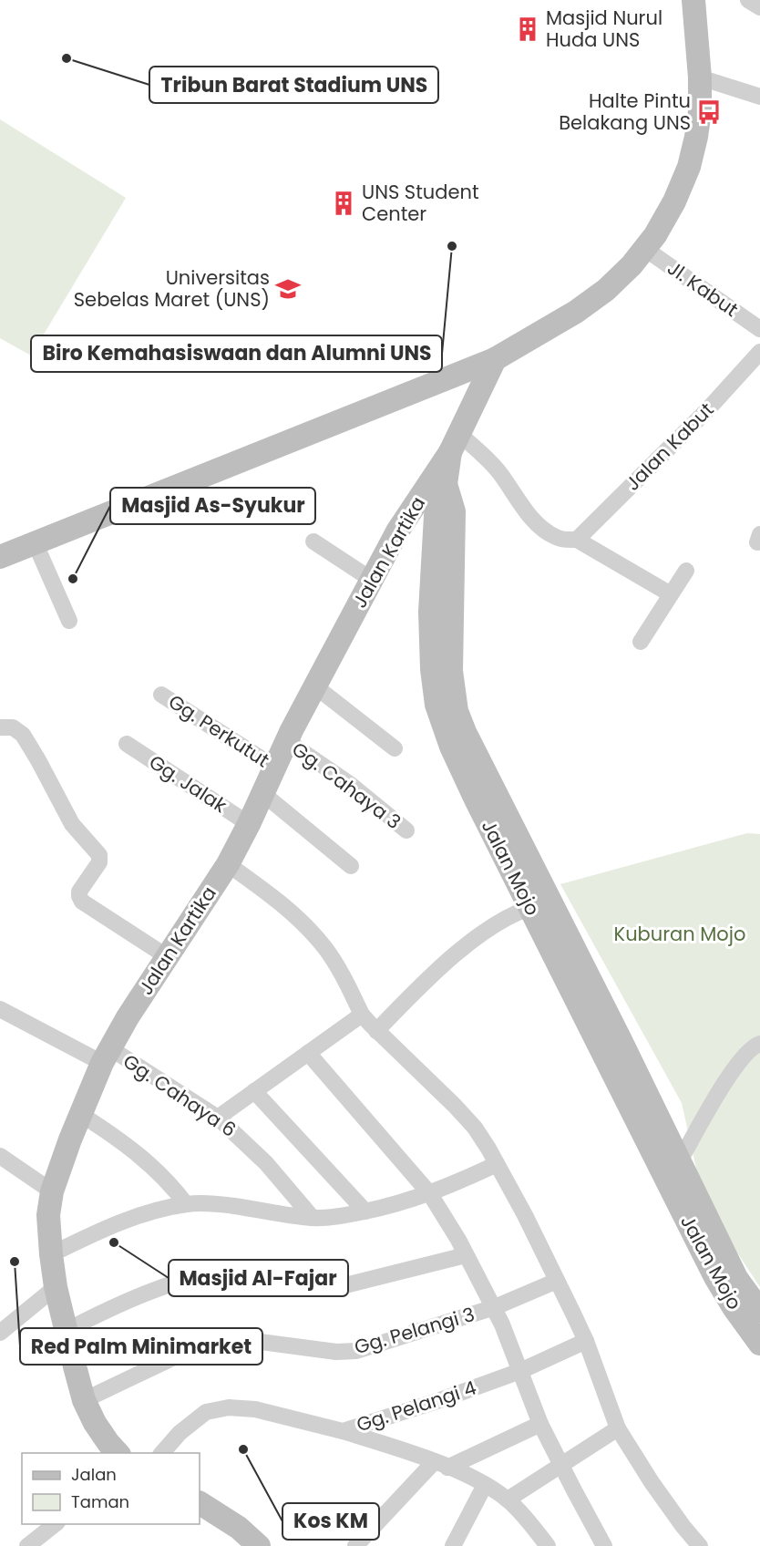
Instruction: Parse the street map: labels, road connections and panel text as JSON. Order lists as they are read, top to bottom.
{
  "streets": {
    "street": [
      "Jl. Kabut",
      "Jalan Kabut",
      "Jalan Kartika",
      "Gg. Perkutut",
      "Gg. Jalak",
      "Gg. Cahaya 3",
      "Jalan Mojo",
      "Gg. Cahaya 6",
      "Gg. Pelangi 3",
      "Gg. Pelangi 4"
    ]
  },
  "crossings": [
    ["Jalan Kartika", "Gg. Perkutut"],
    ["Jalan Kartika", "Gg. Jalak"],
    ["Jalan Kartika", "Gg. Cahaya 3"],
    ["Jalan Kartika", "Jalan Mojo"],
    ["Jalan Kartika", "Gg. Cahaya 6"],
    ["Jalan Kartika", "Gg. Pelangi 3"]
  ],
  "parks": ["Kuburan Mojo"],
  "places": {
    "building": ["Masjid Nurul Huda UNS", "UNS Student Center"],
    "other": [
      "Tribun Barat Stadium UNS",
      "Biro Kemahasiswaan dan Alumni UNS",
      "Masjid As-Syukur",
      "Masjid Al-Fajar",
      "Red Palm Minimarket",
      "Kos KM"
    ],
    "bus stop": ["Halte Pintu Belakang UNS"],
    "school or university": ["Universitas Sebelas Maret (UNS)"]
  },
  "legend": ["Jalan", "Taman"]
}
